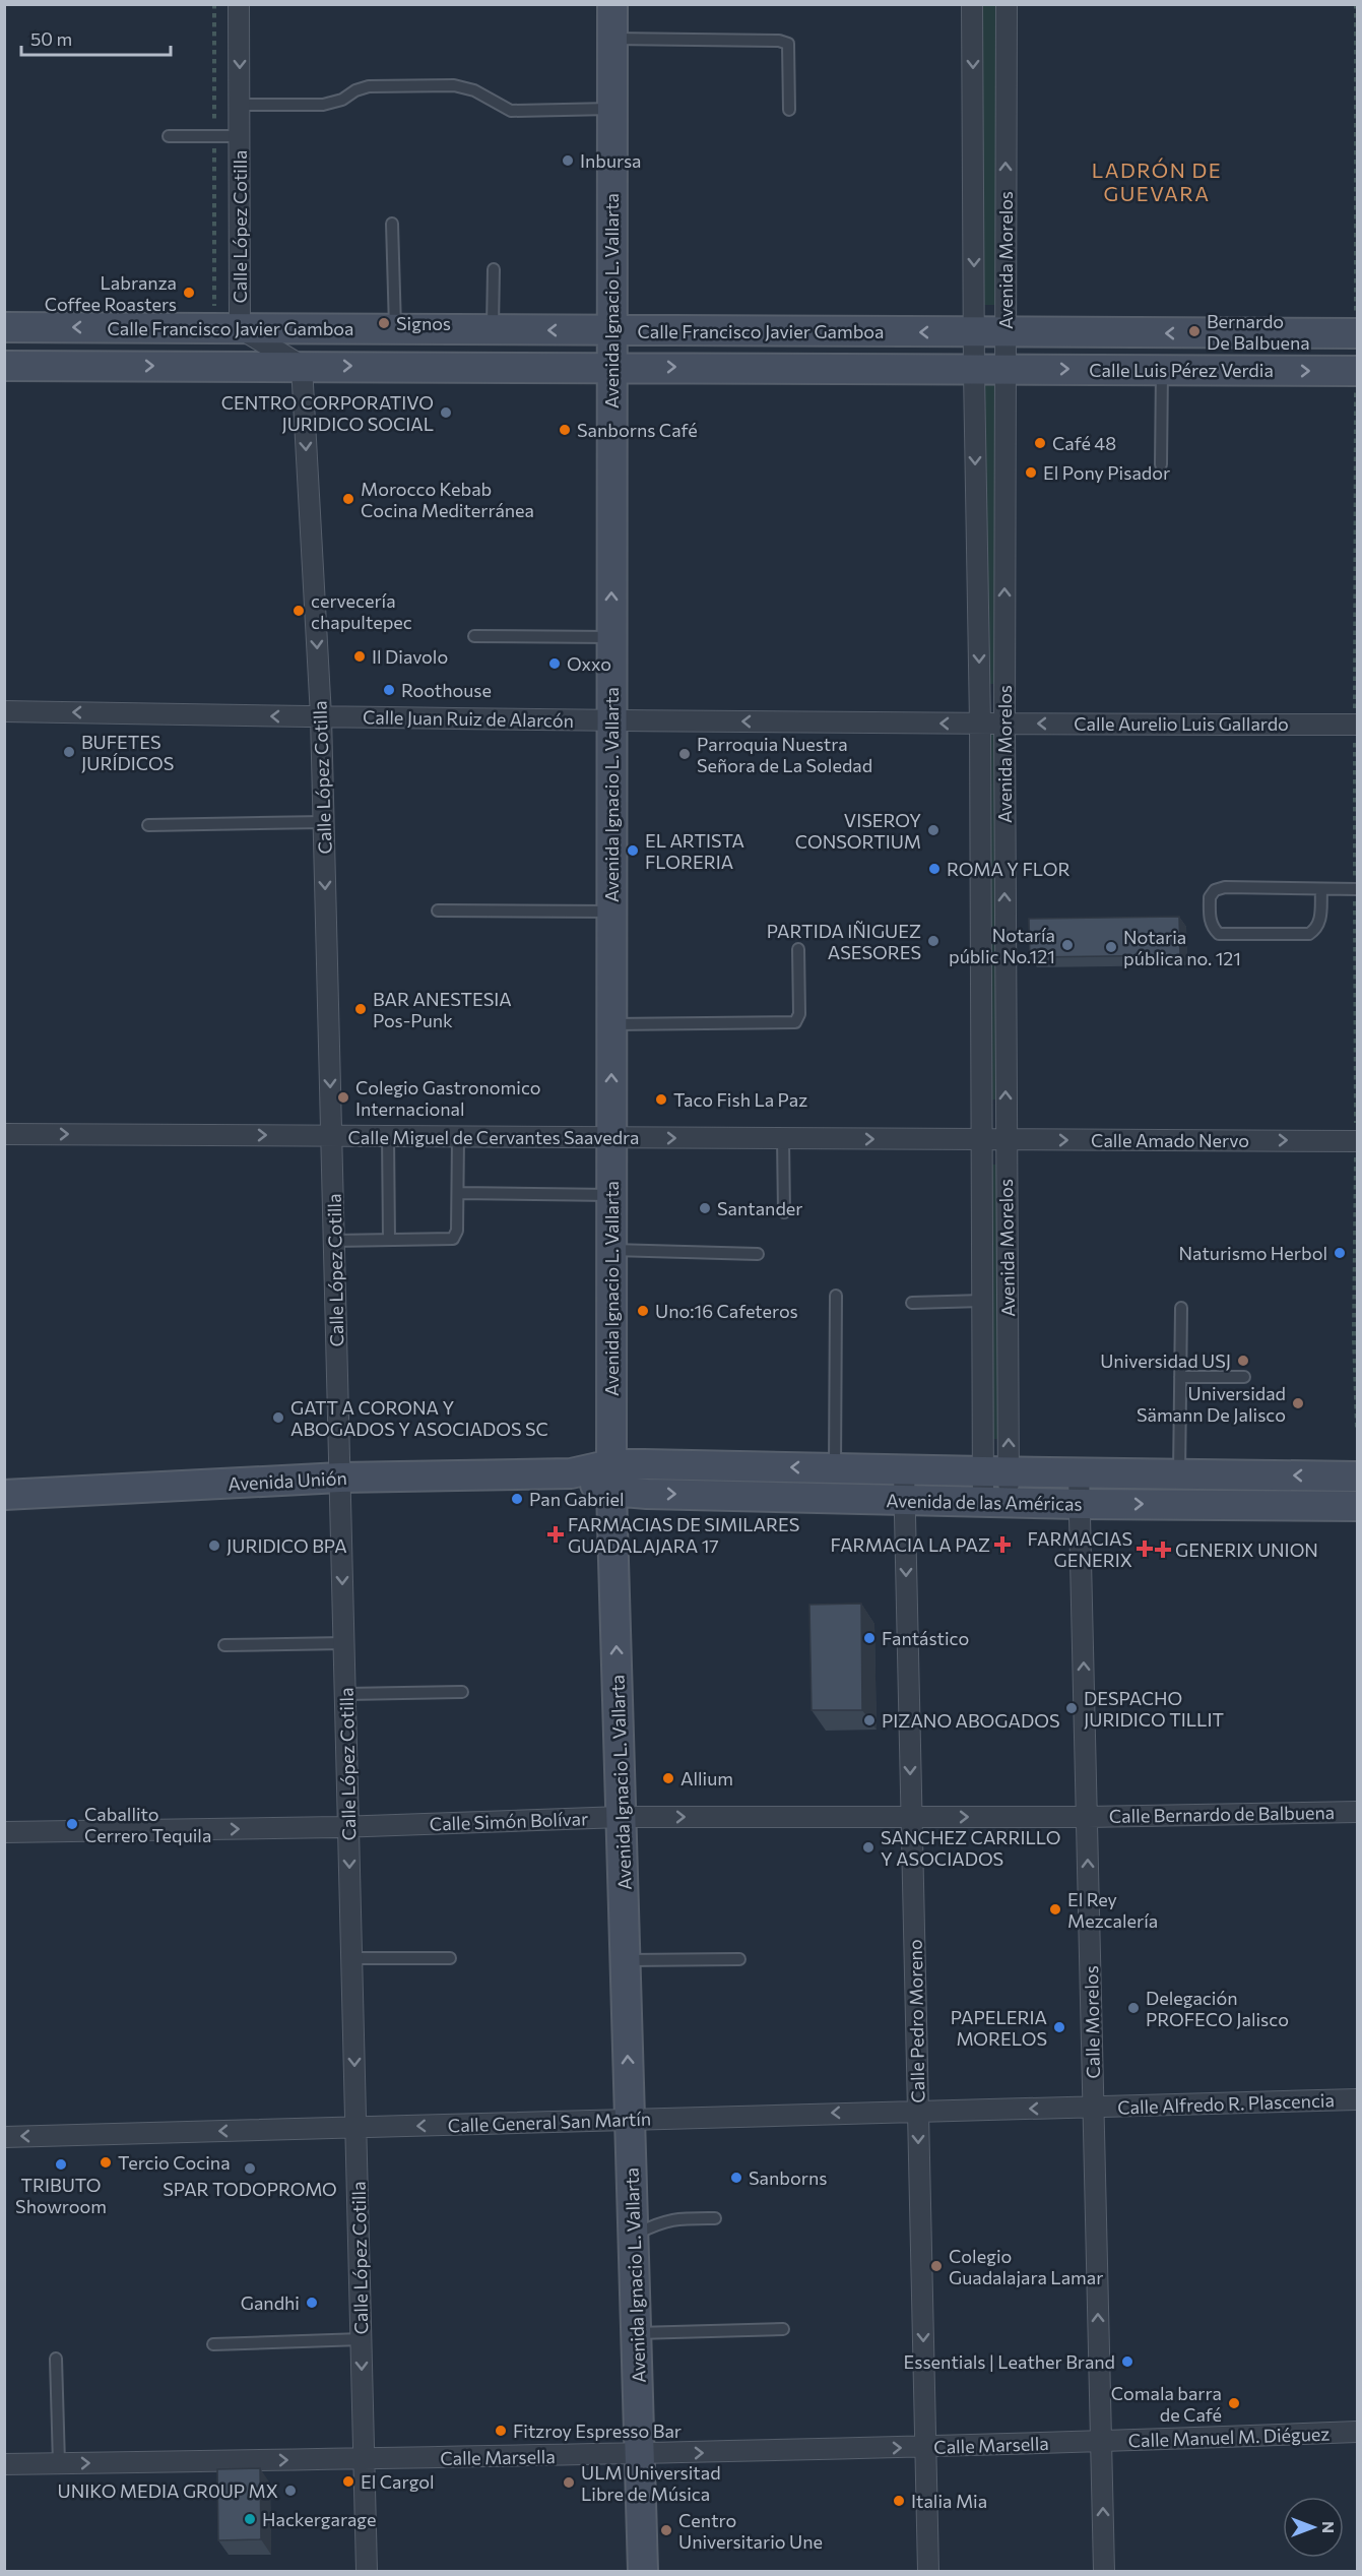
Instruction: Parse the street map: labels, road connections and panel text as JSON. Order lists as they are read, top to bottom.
{
  "streets": {
    "main road": [
      "Avenida Ignacio L. Vallarta",
      "Calle Francisco Javier Gamboa",
      "Calle Luis Pérez Verdia",
      "Avenida Unión",
      "Avenida de las Américas"
    ],
    "street": [
      "Calle López Cotilla",
      "Avenida Morelos",
      "Calle Juan Ruiz de Alarcón",
      "Calle Aurelio Luis Gallardo",
      "Calle Miguel de Cervantes Saavedra",
      "Calle Amado Nervo",
      "Calle Bernardo de Balbuena",
      "Calle Simón Bolívar",
      "Calle Pedro Moreno",
      "Calle Morelos",
      "Calle Alfredo R. Plascencia",
      "Calle General San Martín",
      "Calle Manuel M. Diéguez",
      "Calle Marsella"
    ]
  },
  "crossings": [
    ["Calle López Cotilla", "Calle Francisco Javier Gamboa"],
    ["Calle López Cotilla", "Calle Juan Ruiz de Alarcón"],
    ["Calle López Cotilla", "Calle Miguel de Cervantes Saavedra"],
    ["Calle López Cotilla", "Avenida Unión"],
    ["Calle López Cotilla", "Calle Simón Bolívar"],
    ["Calle López Cotilla", "Calle General San Martín"],
    ["Calle López Cotilla", "Calle Marsella"],
    ["Avenida Morelos", "Calle Francisco Javier Gamboa"],
    ["Avenida Morelos", "Calle Luis Pérez Verdia"],
    ["Avenida Morelos", "Calle Juan Ruiz de Alarcón"],
    ["Avenida Morelos", "Calle Aurelio Luis Gallardo"],
    ["Avenida Morelos", "Calle Miguel de Cervantes Saavedra"],
    ["Avenida Morelos", "Calle Amado Nervo"],
    ["Avenida Morelos", "Avenida de las Américas"],
    ["Avenida Ignacio L. Vallarta", "Calle Francisco Javier Gamboa"],
    ["Avenida Ignacio L. Vallarta", "Calle Juan Ruiz de Alarcón"],
    ["Avenida Ignacio L. Vallarta", "Calle Miguel de Cervantes Saavedra"],
    ["Avenida Ignacio L. Vallarta", "Avenida Unión"],
    ["Avenida Ignacio L. Vallarta", "Avenida de las Américas"],
    ["Avenida Ignacio L. Vallarta", "Calle Simón Bolívar"],
    ["Avenida Ignacio L. Vallarta", "Calle General San Martín"],
    ["Avenida Ignacio L. Vallarta", "Calle Marsella"],
    ["Calle Francisco Javier Gamboa", "Calle Luis Pérez Verdia"],
    ["Calle Juan Ruiz de Alarcón", "Calle Aurelio Luis Gallardo"],
    ["Calle Miguel de Cervantes Saavedra", "Calle Amado Nervo"],
    ["Avenida Unión", "Avenida de las Américas"],
    ["Avenida de las Américas", "Calle Pedro Moreno"],
    ["Avenida de las Américas", "Calle Morelos"],
    ["Calle Bernardo de Balbuena", "Calle Simón Bolívar"],
    ["Calle Bernardo de Balbuena", "Calle Morelos"],
    ["Calle Simón Bolívar", "Calle Pedro Moreno"],
    ["Calle Simón Bolívar", "Calle Morelos"],
    ["Calle Pedro Moreno", "Calle General San Martín"],
    ["Calle Pedro Moreno", "Calle Marsella"],
    ["Calle Morelos", "Calle Alfredo R. Plascencia"],
    ["Calle Morelos", "Calle General San Martín"],
    ["Calle Morelos", "Calle Manuel M. Diéguez"],
    ["Calle Morelos", "Calle Marsella"],
    ["Calle Alfredo R. Plascencia", "Calle General San Martín"],
    ["Calle Manuel M. Diéguez", "Calle Marsella"]
  ],
  "one_way": [
    "Calle López Cotilla",
    "Calle Juan Ruiz de Alarcón",
    "Calle Aurelio Luis Gallardo",
    "Calle Miguel de Cervantes Saavedra",
    "Calle Amado Nervo",
    "Calle Simón Bolívar",
    "Calle Pedro Moreno",
    "Calle Morelos",
    "Calle General San Martín",
    "Calle Marsella"
  ],
  "districts": ["LADRÓN DE GUEVARA"],
  "places": {
    "other": [
      "Inbursa",
      "Labranza Coffee Roasters",
      "Signos",
      "Bernardo De Balbuena",
      "CENTRO CORPORATIVO JURIDICO SOCIAL",
      "Sanborns Café",
      "Café 48",
      "El Pony Pisador",
      "Morocco Kebab Cocina Mediterránea",
      "cervecería chapultepec",
      "Il Diavolo",
      "Oxxo",
      "Roothouse",
      "BUFETES JURÍDICOS",
      "Parroquia Nuestra Señora de La Soledad",
      "VISEROY CONSORTIUM",
      "EL ARTISTA FLORERIA",
      "ROMA Y FLOR",
      "PARTIDA IÑIGUEZ ASESORES",
      "Notaría públic No.121",
      "Notaria pública no. 121",
      "BAR ANESTESIA Pos-Punk",
      "Colegio Gastronomico Internacional",
      "Taco Fish La Paz",
      "Santander",
      "Naturismo Herbol",
      "Uno:16 Cafeteros",
      "Universidad USJ",
      "Universidad Sämann De Jalisco",
      "GATT A CORONA Y ABOGADOS Y ASOCIADOS SC",
      "Pan Gabriel",
      "JURIDICO BPA",
      "Fantástico",
      "DESPACHO JURIDICO TILLIT",
      "PIZANO ABOGADOS",
      "Allium",
      "Caballito Cerrero Tequila",
      "SANCHEZ CARRILLO Y ASOCIADOS",
      "El Rey Mezcalería",
      "Delegación PROFECO Jalisco",
      "PAPELERIA MORELOS",
      "Tercio Cocina",
      "TRIBUTO Showroom",
      "SPAR TODOPROMO",
      "Sanborns",
      "Colegio Guadalajara Lamar",
      "Gandhi",
      "Essentials | Leather Brand",
      "Comala barra de Café",
      "Fitzroy Espresso Bar",
      "El Cargol",
      "ULM Universitad Libre de Música",
      "UNIKO MEDIA GR0UP MX",
      "Italia Mia",
      "Hackergarage",
      "Centro Universitario Une"
    ],
    "health": [
      "FARMACIAS DE SIMILARES GUADALAJARA 17",
      "FARMACIA LA PAZ",
      "FARMACIAS GENERIX",
      "GENERIX UNION"
    ]
  },
  "scale_bar": "50 m",
  "north": "right"
}
